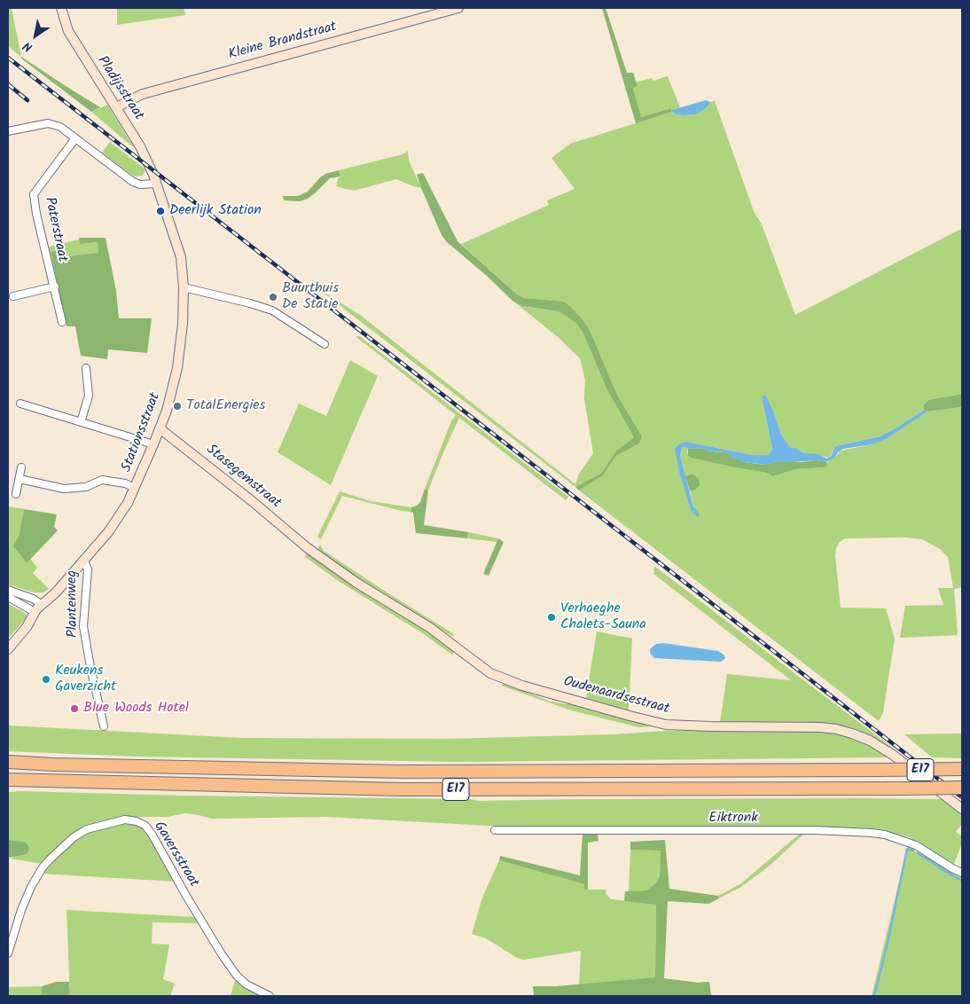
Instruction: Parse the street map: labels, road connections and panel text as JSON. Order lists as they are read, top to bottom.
{
  "streets": {
    "highway": ["E17"],
    "street": [
      "Kleine Brandstraat",
      "Pladijsstraat",
      "Paterstraat",
      "Stationsstraat",
      "Stasegemstraat",
      "Plantenweg",
      "Oudenaardsestraat",
      "Eiktronk",
      "Gaversstraat"
    ]
  },
  "crossings": [
    ["Kleine Brandstraat", "Pladijsstraat"],
    ["Pladijsstraat", "Stationsstraat"],
    ["Stationsstraat", "Stasegemstraat"],
    ["Stationsstraat", "Plantenweg"],
    ["Stasegemstraat", "Oudenaardsestraat"]
  ],
  "places": [
    "Deerlijk Station",
    "Buurthuis De Statie",
    "TotalEnergies",
    "Verhaeghe Chalets-Sauna",
    "Keukens Gaverzicht",
    "Blue Woods Hotel"
  ],
  "north": "bottom left"
}
